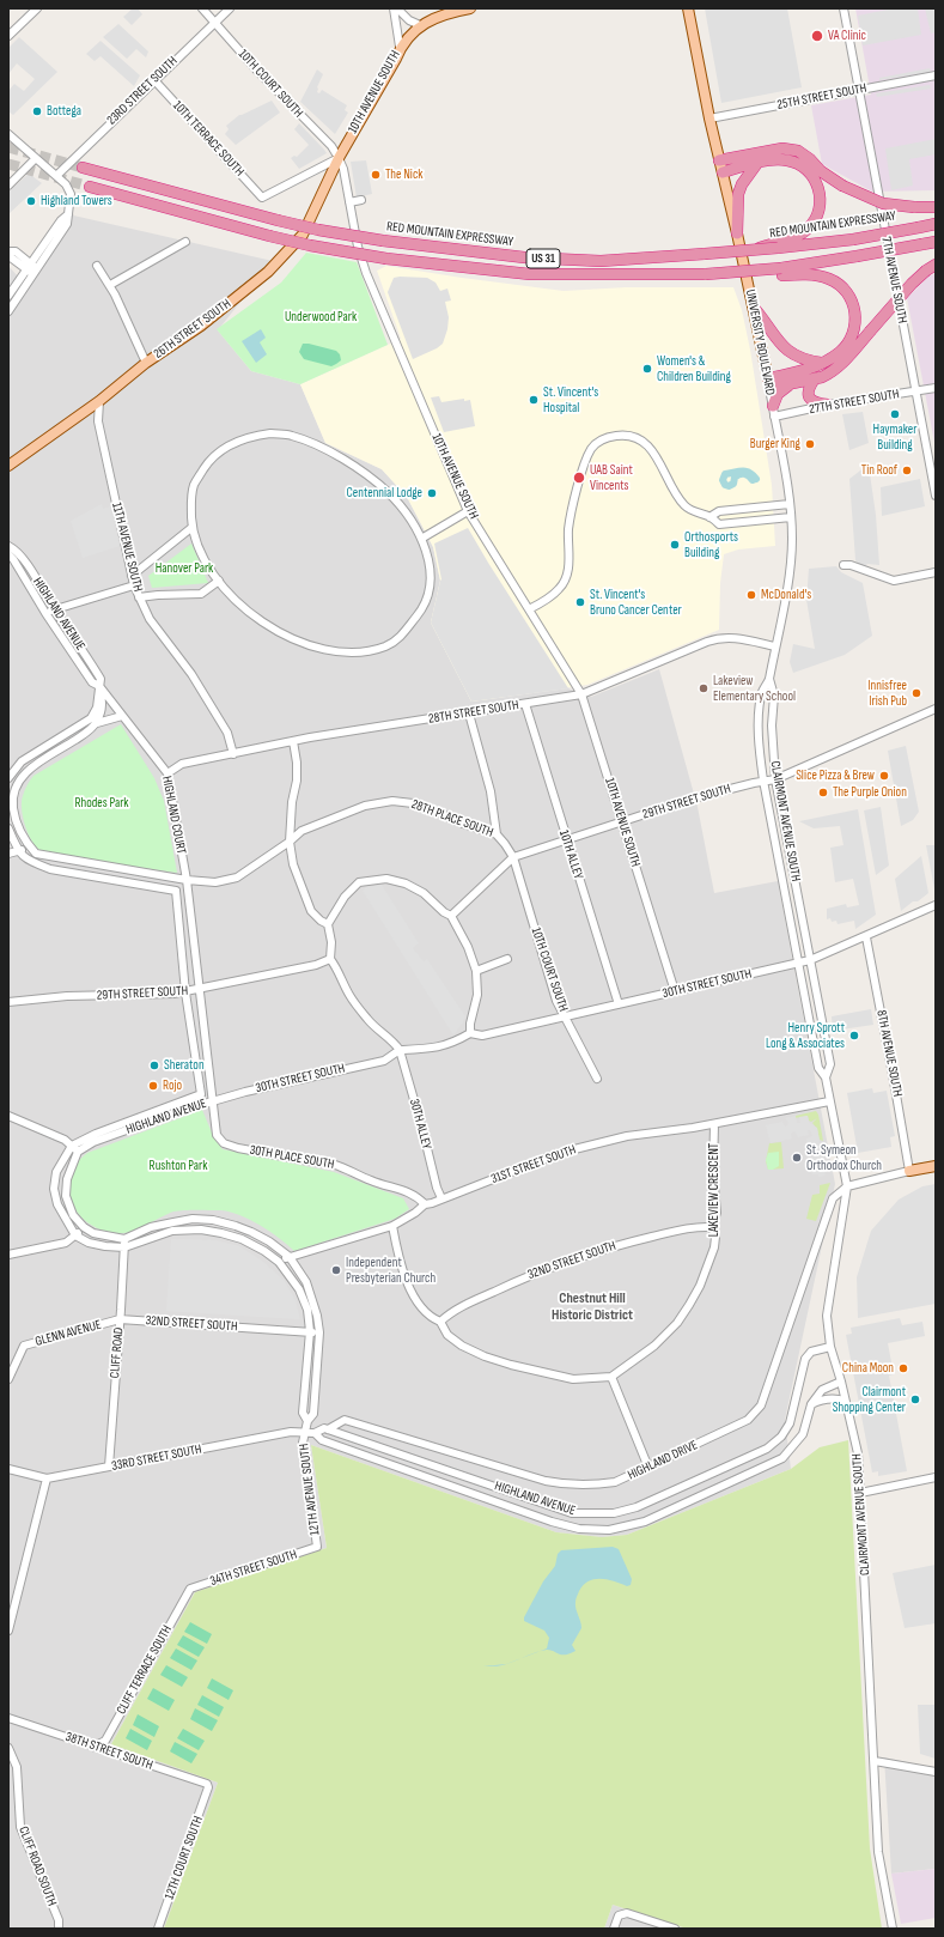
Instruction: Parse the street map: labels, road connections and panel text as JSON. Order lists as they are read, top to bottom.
{
  "streets": {
    "highway": ["RED MOUNTAIN EXPRESSWAY", "US 31"],
    "main road": ["10TH AVENUE SOUTH", "26TH STREET SOUTH", "UNIVERSITY BOULEVARD"],
    "street": [
      "10TH COURT SOUTH",
      "23RD STREET SOUTH",
      "25TH STREET SOUTH",
      "10TH TERRACE SOUTH",
      "7TH AVENUE SOUTH",
      "27TH STREET SOUTH",
      "11TH AVENUE SOUTH",
      "HIGHLAND AVENUE",
      "28TH STREET SOUTH",
      "29TH STREET SOUTH",
      "HIGHLAND COURT",
      "28TH PLACE SOUTH",
      "CLAIRMONT AVENUE SOUTH",
      "10TH ALLEY",
      "30TH STREET SOUTH",
      "8TH AVENUE SOUTH",
      "30TH ALLEY",
      "30TH PLACE SOUTH",
      "31ST STREET SOUTH",
      "LAKEVIEW CRESCENT",
      "32ND STREET SOUTH",
      "GLENN AVENUE",
      "CLIFF ROAD",
      "33RD STREET SOUTH",
      "HIGHLAND DRIVE",
      "12TH AVENUE SOUTH",
      "34TH STREET SOUTH",
      "CLIFF TERRACE SOUTH",
      "38TH STREET SOUTH",
      "12TH COURT SOUTH",
      "CLIFF ROAD SOUTH"
    ]
  },
  "crossings": [
    ["10TH COURT SOUTH", "23RD STREET SOUTH"],
    ["10TH COURT SOUTH", "10TH AVENUE SOUTH"],
    ["10TH COURT SOUTH", "10TH TERRACE SOUTH"],
    ["10TH COURT SOUTH", "26TH STREET SOUTH"],
    ["10TH COURT SOUTH", "29TH STREET SOUTH"],
    ["10TH COURT SOUTH", "28TH PLACE SOUTH"],
    ["10TH COURT SOUTH", "30TH STREET SOUTH"],
    ["23RD STREET SOUTH", "10TH TERRACE SOUTH"],
    ["10TH AVENUE SOUTH", "10TH TERRACE SOUTH"],
    ["10TH AVENUE SOUTH", "26TH STREET SOUTH"],
    ["10TH AVENUE SOUTH", "28TH STREET SOUTH"],
    ["10TH AVENUE SOUTH", "29TH STREET SOUTH"],
    ["10TH AVENUE SOUTH", "30TH STREET SOUTH"],
    ["25TH STREET SOUTH", "7TH AVENUE SOUTH"],
    ["25TH STREET SOUTH", "UNIVERSITY BOULEVARD"],
    ["10TH TERRACE SOUTH", "26TH STREET SOUTH"],
    ["7TH AVENUE SOUTH", "27TH STREET SOUTH"],
    ["26TH STREET SOUTH", "11TH AVENUE SOUTH"],
    ["UNIVERSITY BOULEVARD", "27TH STREET SOUTH"],
    ["UNIVERSITY BOULEVARD", "28TH STREET SOUTH"],
    ["UNIVERSITY BOULEVARD", "CLAIRMONT AVENUE SOUTH"],
    ["11TH AVENUE SOUTH", "28TH STREET SOUTH"],
    ["HIGHLAND AVENUE", "29TH STREET SOUTH"],
    ["HIGHLAND AVENUE", "HIGHLAND COURT"],
    ["HIGHLAND AVENUE", "28TH PLACE SOUTH"],
    ["HIGHLAND AVENUE", "CLAIRMONT AVENUE SOUTH"],
    ["HIGHLAND AVENUE", "30TH STREET SOUTH"],
    ["HIGHLAND AVENUE", "30TH PLACE SOUTH"],
    ["HIGHLAND AVENUE", "33RD STREET SOUTH"],
    ["HIGHLAND AVENUE", "HIGHLAND DRIVE"],
    ["HIGHLAND AVENUE", "12TH AVENUE SOUTH"],
    ["28TH STREET SOUTH", "HIGHLAND COURT"],
    ["28TH STREET SOUTH", "10TH ALLEY"],
    ["29TH STREET SOUTH", "28TH PLACE SOUTH"],
    ["29TH STREET SOUTH", "CLAIRMONT AVENUE SOUTH"],
    ["29TH STREET SOUTH", "10TH ALLEY"],
    ["29TH STREET SOUTH", "30TH STREET SOUTH"],
    ["29TH STREET SOUTH", "30TH ALLEY"],
    ["HIGHLAND COURT", "28TH PLACE SOUTH"],
    ["CLAIRMONT AVENUE SOUTH", "30TH STREET SOUTH"],
    ["CLAIRMONT AVENUE SOUTH", "31ST STREET SOUTH"],
    ["CLAIRMONT AVENUE SOUTH", "HIGHLAND DRIVE"],
    ["10TH ALLEY", "30TH STREET SOUTH"],
    ["30TH STREET SOUTH", "8TH AVENUE SOUTH"],
    ["30TH STREET SOUTH", "30TH ALLEY"],
    ["30TH STREET SOUTH", "30TH PLACE SOUTH"],
    ["30TH ALLEY", "31ST STREET SOUTH"],
    ["30TH PLACE SOUTH", "31ST STREET SOUTH"],
    ["31ST STREET SOUTH", "LAKEVIEW CRESCENT"],
    ["LAKEVIEW CRESCENT", "32ND STREET SOUTH"],
    ["32ND STREET SOUTH", "GLENN AVENUE"],
    ["32ND STREET SOUTH", "CLIFF ROAD"],
    ["GLENN AVENUE", "CLIFF ROAD"],
    ["CLIFF ROAD", "33RD STREET SOUTH"],
    ["33RD STREET SOUTH", "12TH AVENUE SOUTH"],
    ["12TH AVENUE SOUTH", "34TH STREET SOUTH"],
    ["34TH STREET SOUTH", "CLIFF TERRACE SOUTH"],
    ["CLIFF TERRACE SOUTH", "38TH STREET SOUTH"],
    ["38TH STREET SOUTH", "12TH COURT SOUTH"]
  ],
  "districts": ["Chestnut Hill Historic District"],
  "parks": [
    "Underwood Park",
    "Hanover Park",
    "Rhodes Park",
    "Rushton Park"
  ],
  "places": [
    "VA Clinic",
    "Bottega",
    "The Nick",
    "Highland Towers",
    "Women's & Children Building",
    "St. Vincent's Hospital",
    "Haymaker Building",
    "Burger King",
    "Tin Roof",
    "UAB Saint Vincents",
    "Centennial Lodge",
    "Orthosports Building",
    "McDonald's",
    "St. Vincent's Bruno Cancer Center",
    "Lakeview Elementary School",
    "Innisfree Irish Pub",
    "Slice Pizza & Brew",
    "The Purple Onion",
    "Henry Sprott Long & Associates",
    "Sheraton",
    "Rojo",
    "St. Symeon Orthodox Church",
    "Independent Presbyterian Church",
    "China Moon",
    "Clairmont Shopping Center"
  ]
}
